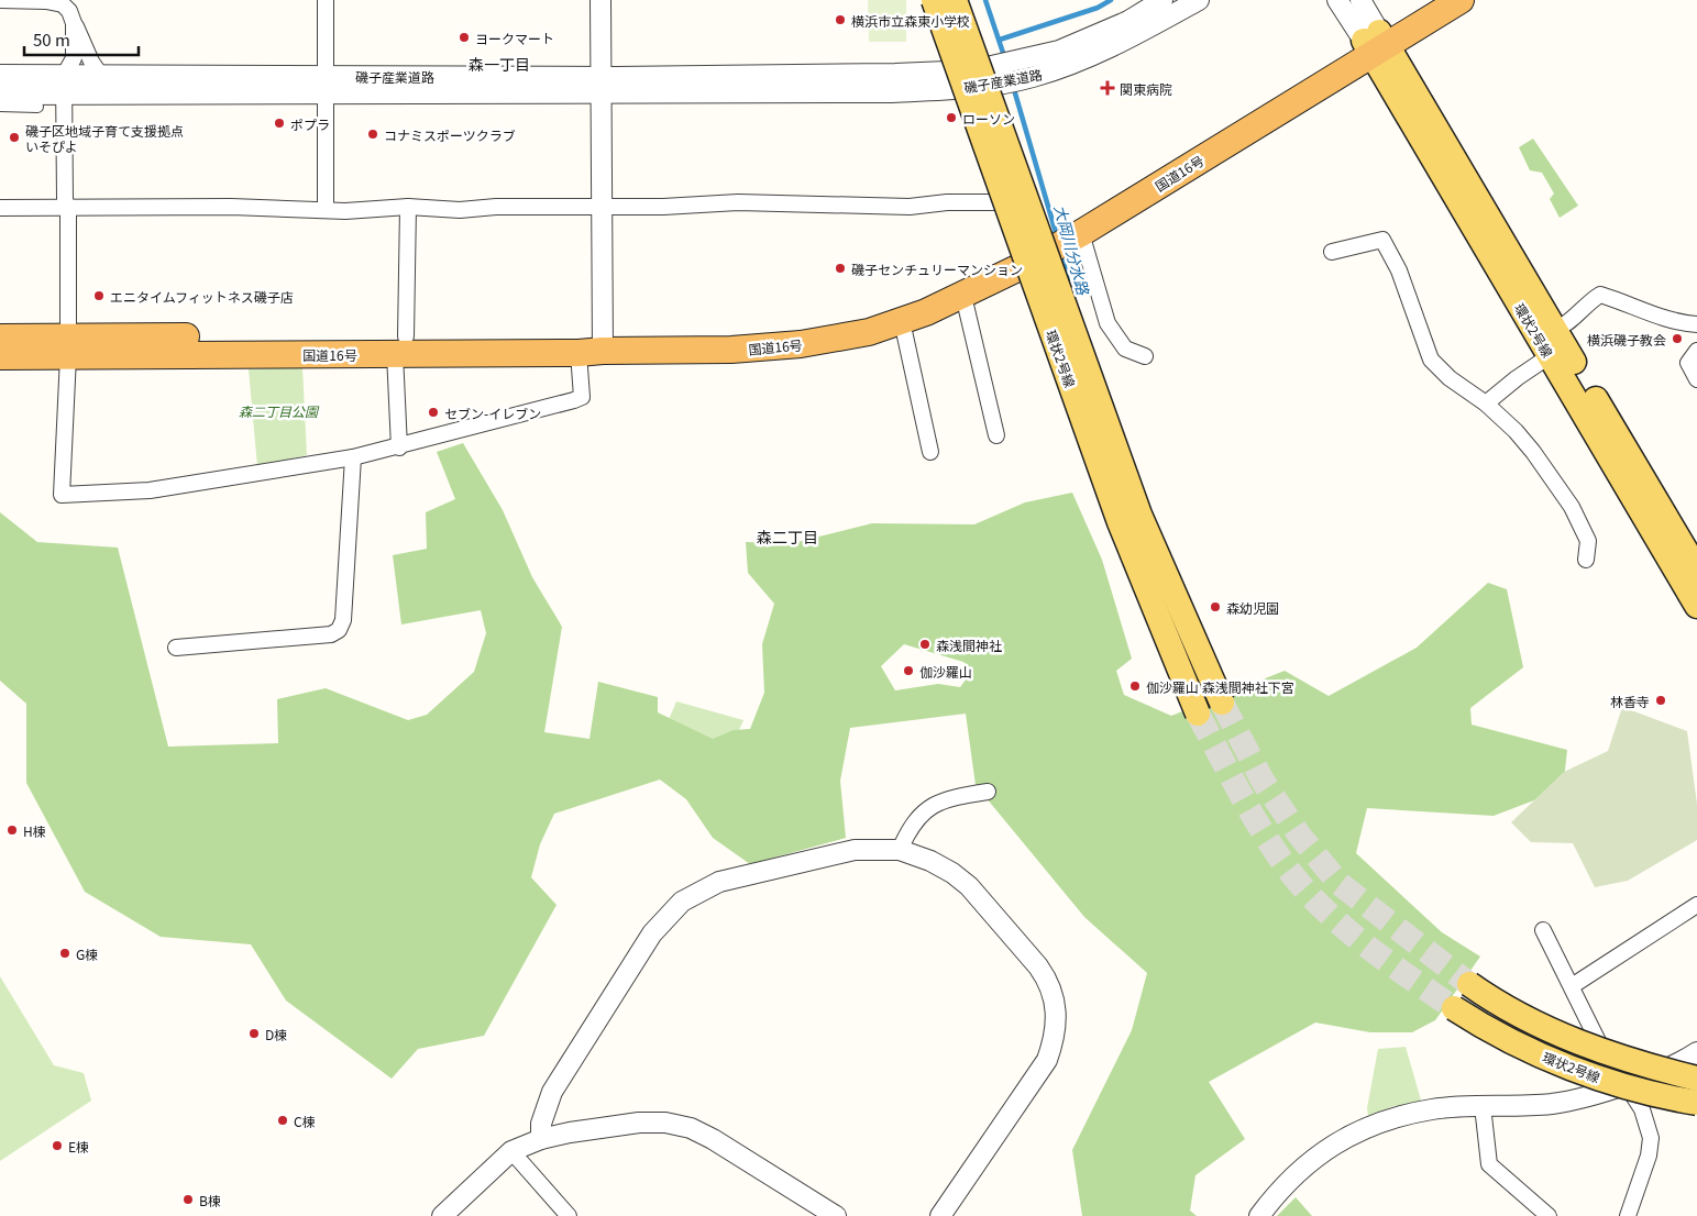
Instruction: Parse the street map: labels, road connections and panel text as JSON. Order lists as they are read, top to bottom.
{
  "streets": {
    "highway": ["国道16号"],
    "main road": ["環状2号線"],
    "street": ["磯子産業道路"]
  },
  "crossings": [
    ["国道16号", "環状2号線"]
  ],
  "districts": ["森一丁目", "森二丁目"],
  "water": ["大岡川分水路"],
  "parks": ["森二丁目公園"],
  "places": {
    "other": [
      "横浜市立森東小学校",
      "ヨークマート",
      "ローソン",
      "ポプラ",
      "コナミスポーツクラブ",
      "磯子区地域子育て支援拠点 いそぴよ",
      "磯子センチュリーマンション",
      "エニタイムフィットネス磯子店",
      "横浜磯子教会",
      "セブン-イレブン",
      "森幼児園",
      "森浅間神社",
      "伽沙羅山",
      "伽沙羅山 森浅間神社下宮",
      "林香寺",
      "H棟",
      "G棟",
      "D棟",
      "C棟",
      "E棟",
      "B棟"
    ],
    "health": ["関東病院"]
  },
  "scale_bar": "50 m"
}
